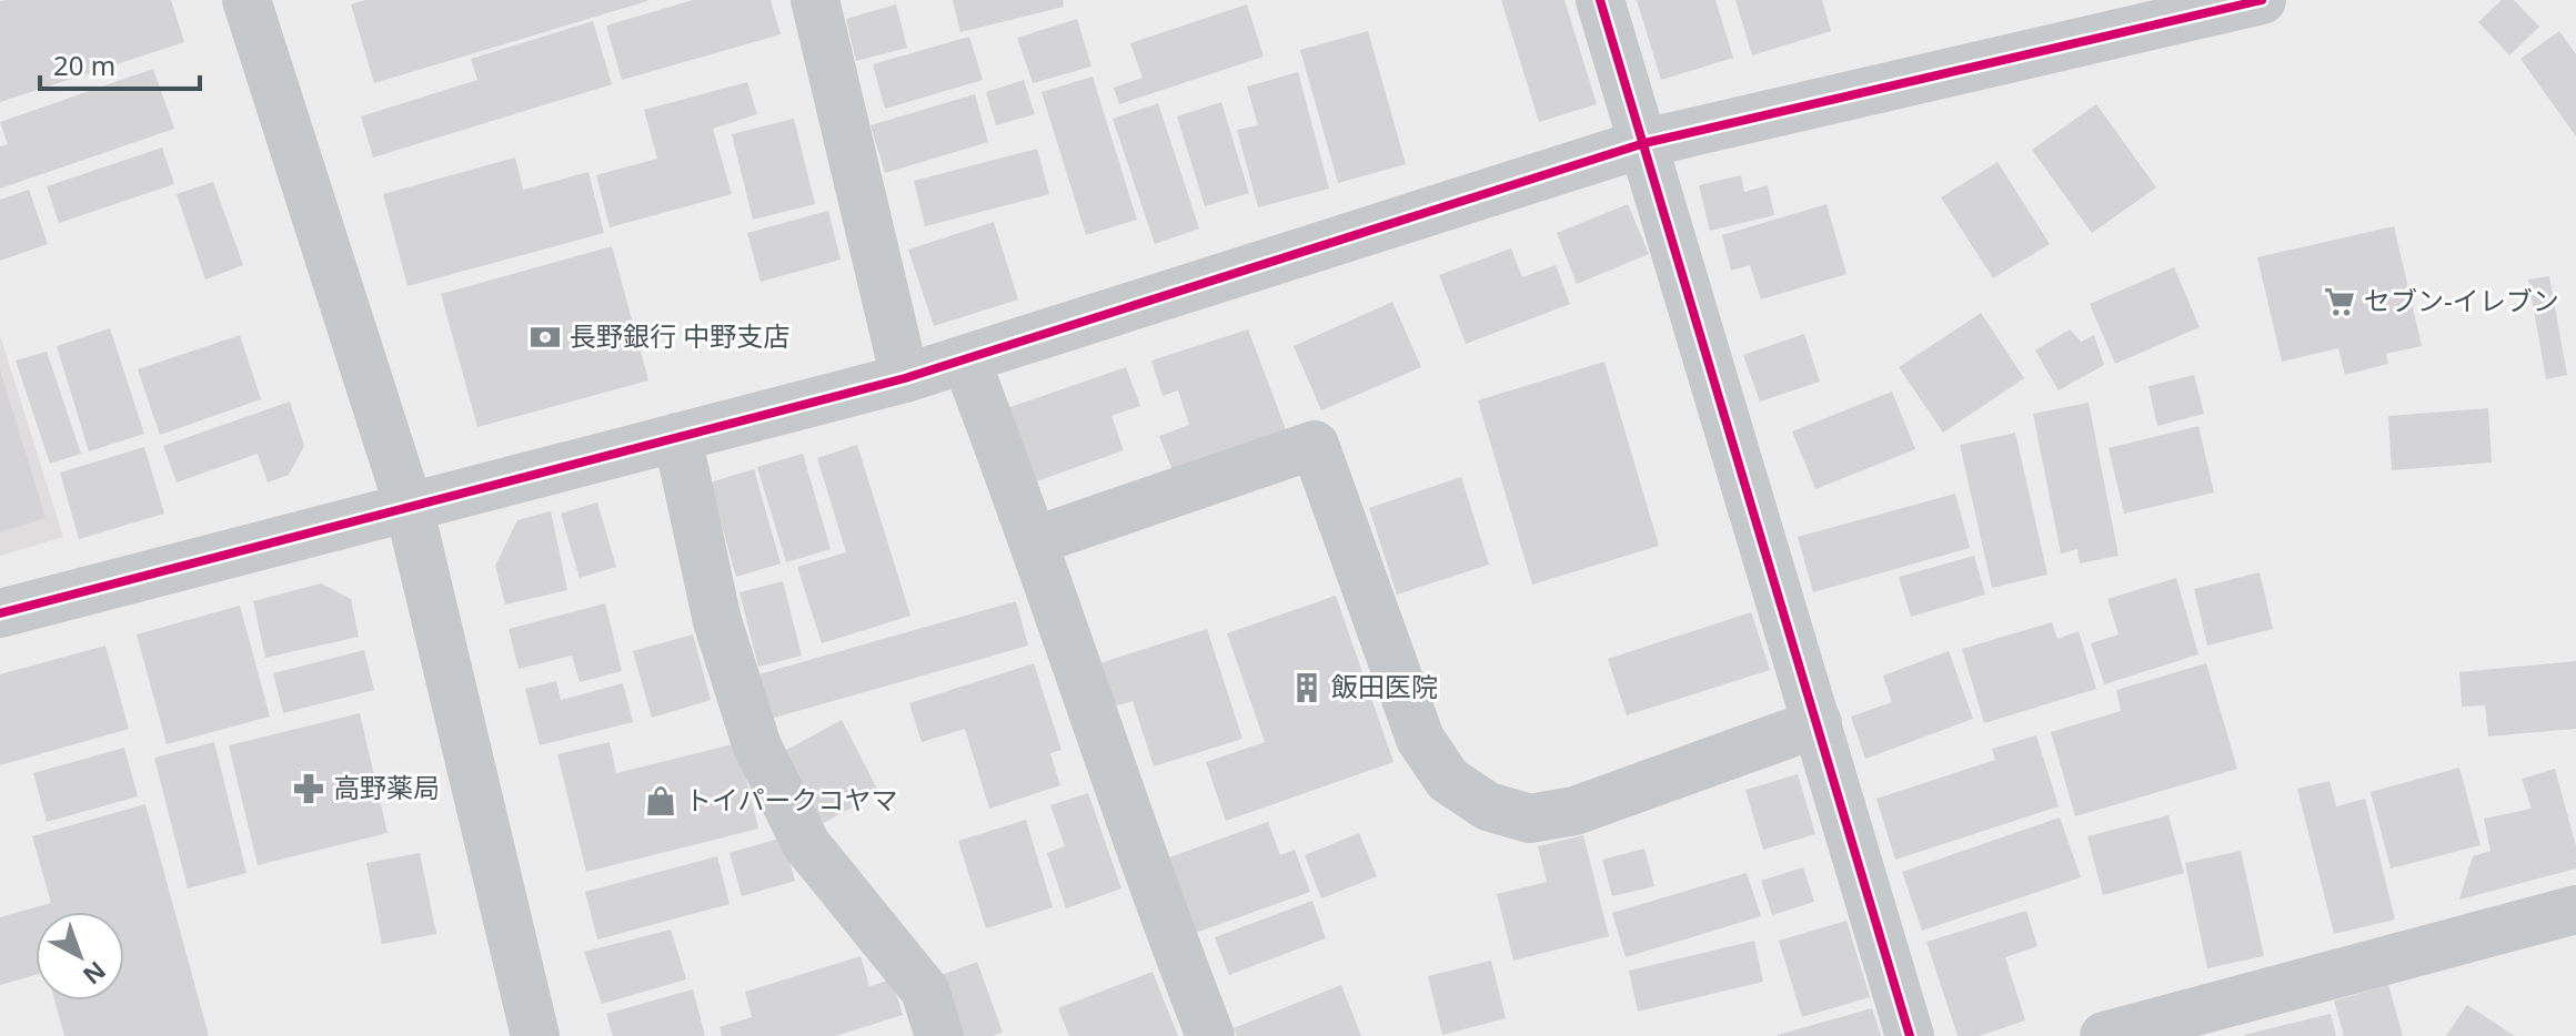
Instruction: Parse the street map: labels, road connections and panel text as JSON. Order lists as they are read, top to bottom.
{
  "places": {
    "supermarket": ["セブン-イレブン"],
    "bank": ["長野銀行 中野支店"],
    "building": ["飯田医院"],
    "pharmacy": ["高野薬局"],
    "shop": ["トイパークコヤマ"]
  },
  "scale_bar": "20 m",
  "north": "bottom right"
}
